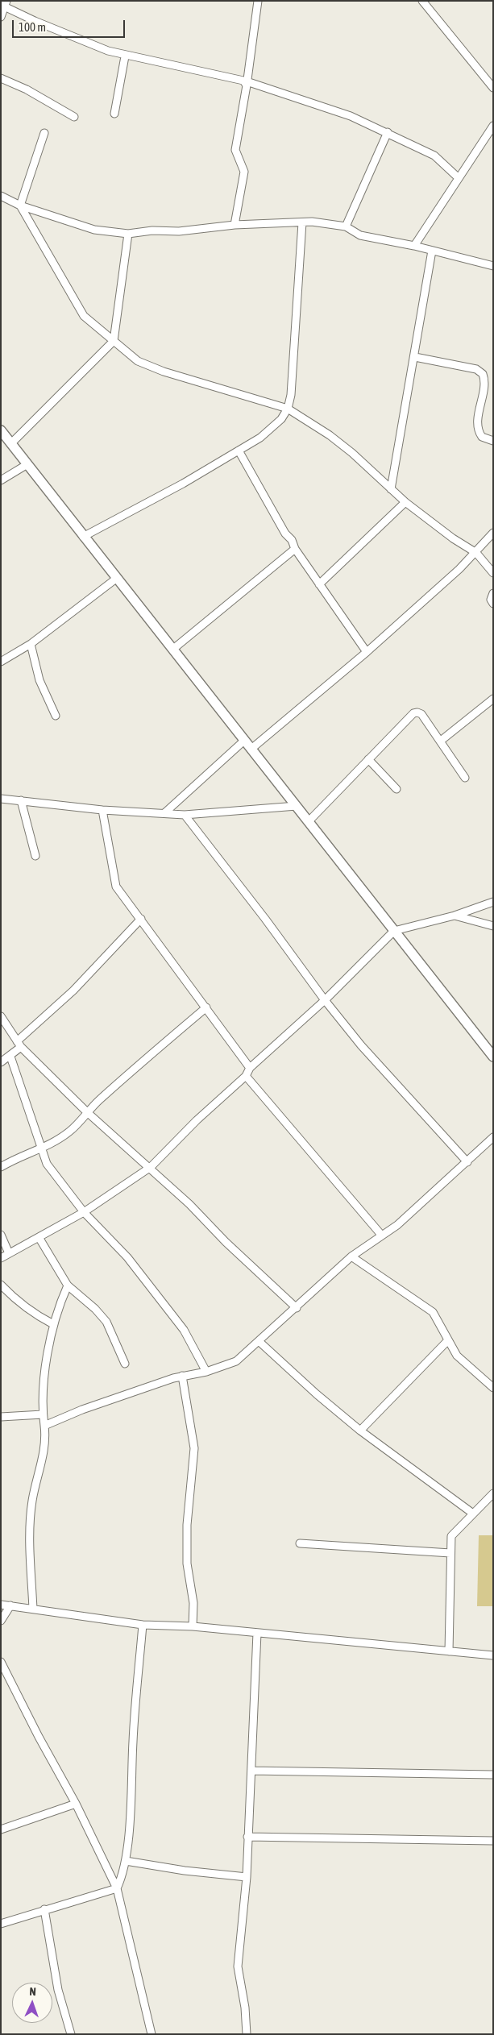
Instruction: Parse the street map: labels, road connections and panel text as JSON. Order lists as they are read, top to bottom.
{
  "scale_bar": "100 m",
  "north": "top"
}
